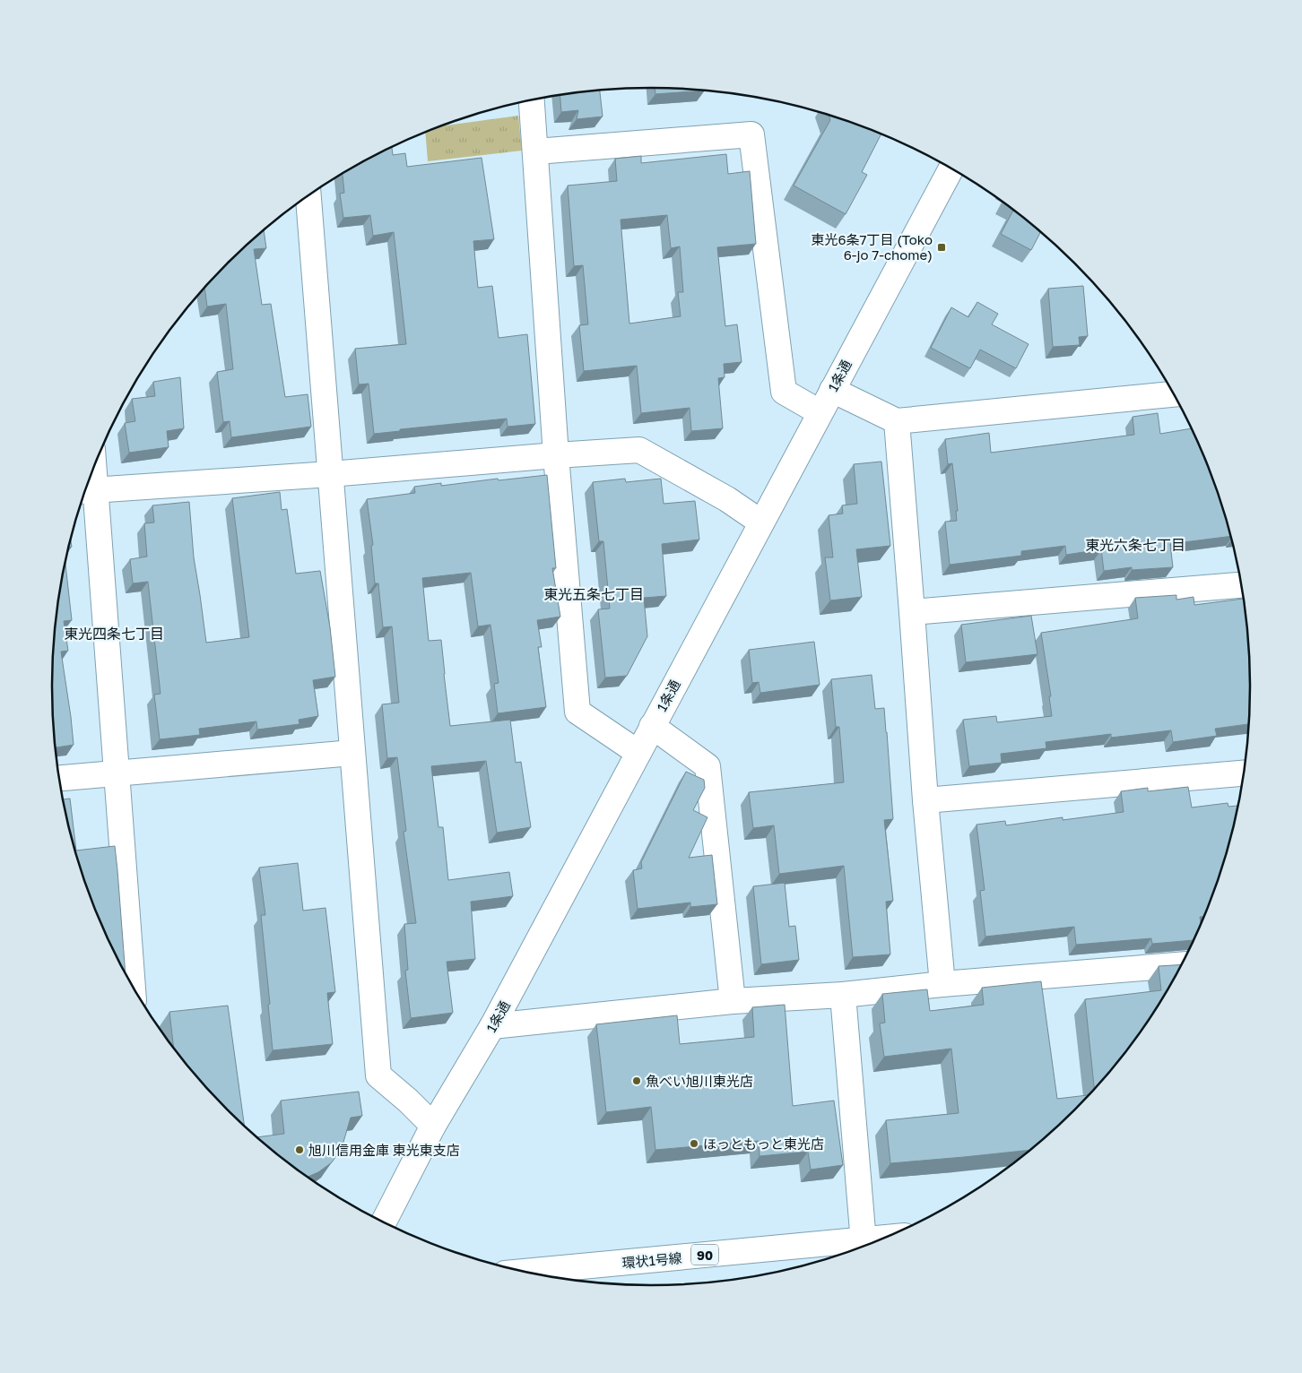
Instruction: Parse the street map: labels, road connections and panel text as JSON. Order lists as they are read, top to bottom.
{
  "streets": {
    "street": ["1条通", "90", "環状1号線"]
  },
  "districts": ["東光六条七丁目", "東光五条七丁目", "東光四条七丁目"],
  "places": {
    "transit": ["東光6条7丁目 (Toko 6-jo 7-chome)"],
    "other": ["魚べい旭川東光店", "ほっともっと東光店", "旭川信用金庫 東光東支店"]
  }
}
